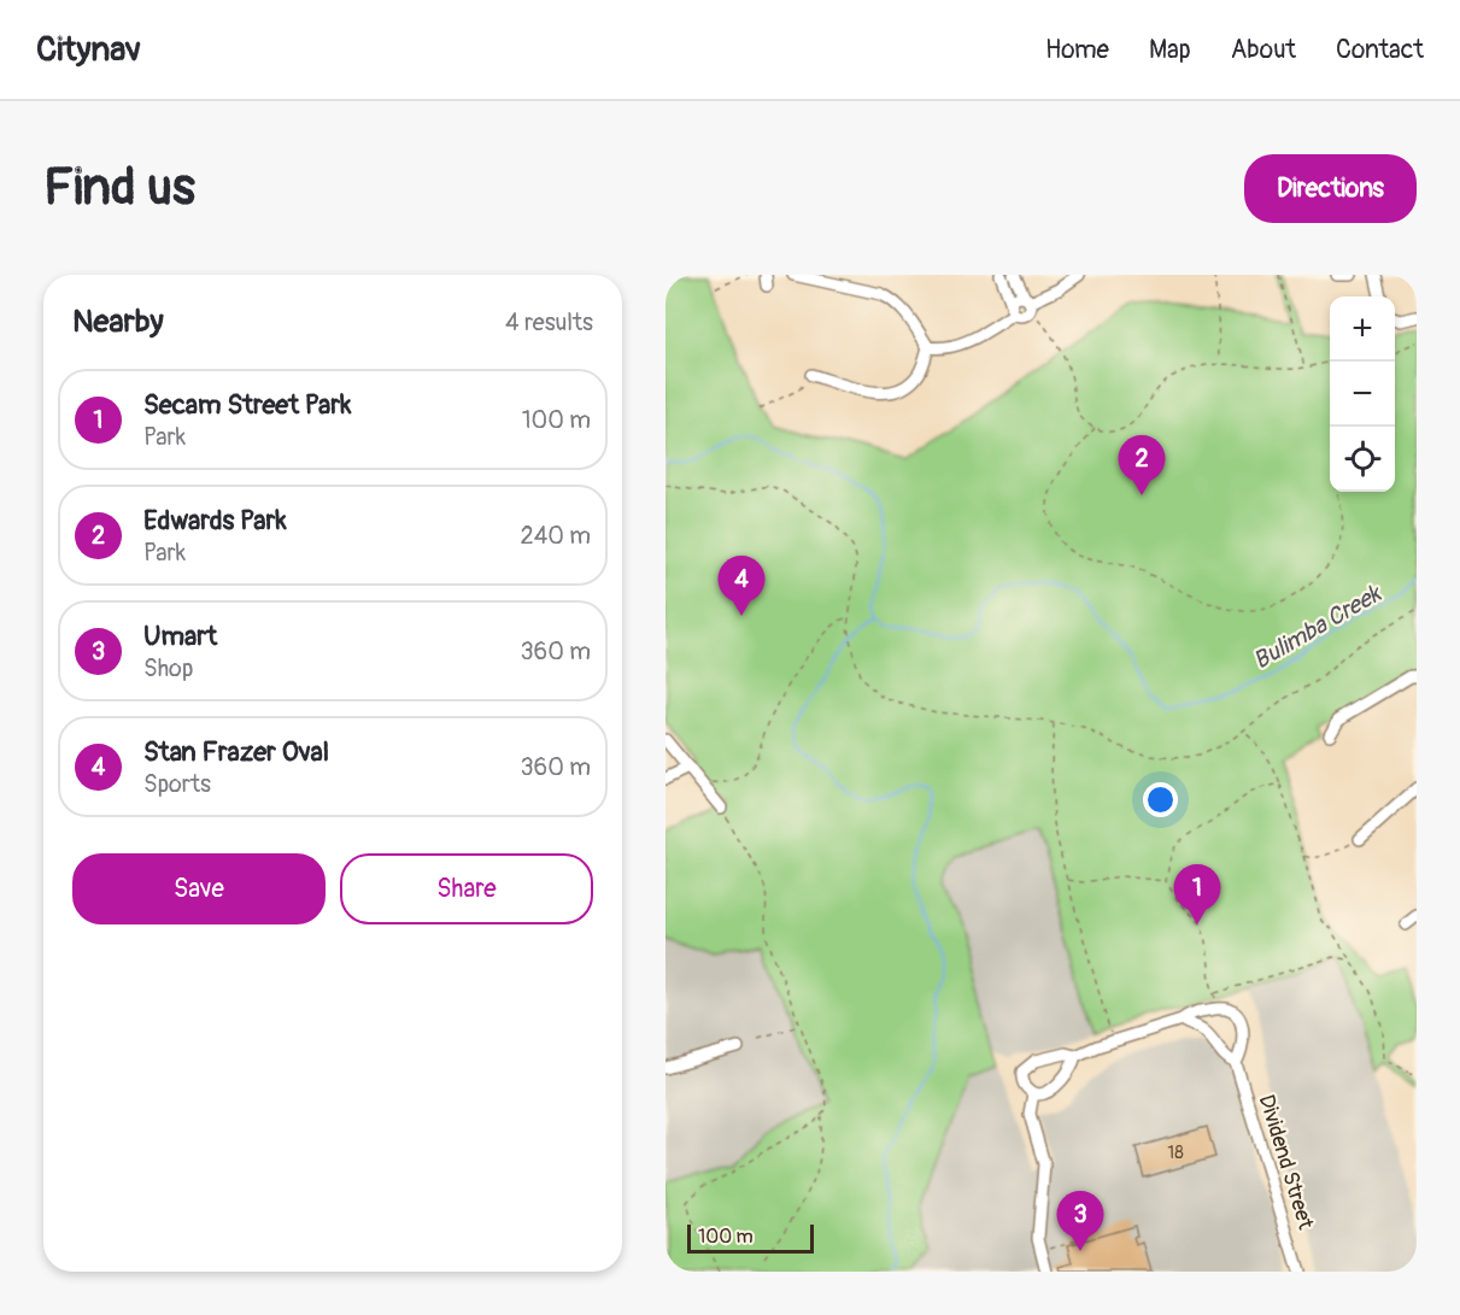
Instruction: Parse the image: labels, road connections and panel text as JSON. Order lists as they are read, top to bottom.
{
  "streets": {
    "street": ["Dividend Street"]
  },
  "water": ["Bulimba Creek"],
  "house_numbers": ["18"],
  "scale_bar": "100 m",
  "page": {
    "header": "Citynav",
    "nav": [
      "Home",
      "Map",
      "About",
      "Contact"
    ],
    "buttons": [
      "Directions",
      ["Save", "Share"]
    ],
    "title": "Find us",
    "heading": ["Nearby", "4 results"],
    "map_buttons": ["+", "−"],
    "list": [
      {
        "mark": "1",
        "name": "Secam Street Park",
        "note": "Park",
        "value": "100 m"
      },
      {
        "mark": "2",
        "name": "Edwards Park",
        "note": "Park",
        "value": "240 m"
      },
      {
        "mark": "3",
        "name": "Umart",
        "note": "Shop",
        "value": "360 m"
      },
      {
        "mark": "4",
        "name": "Stan Frazer Oval",
        "note": "Sports",
        "value": "360 m"
      }
    ],
    "pins": [
      "2",
      "4",
      "1",
      "3"
    ],
    "scale": "100 m"
  }
}
